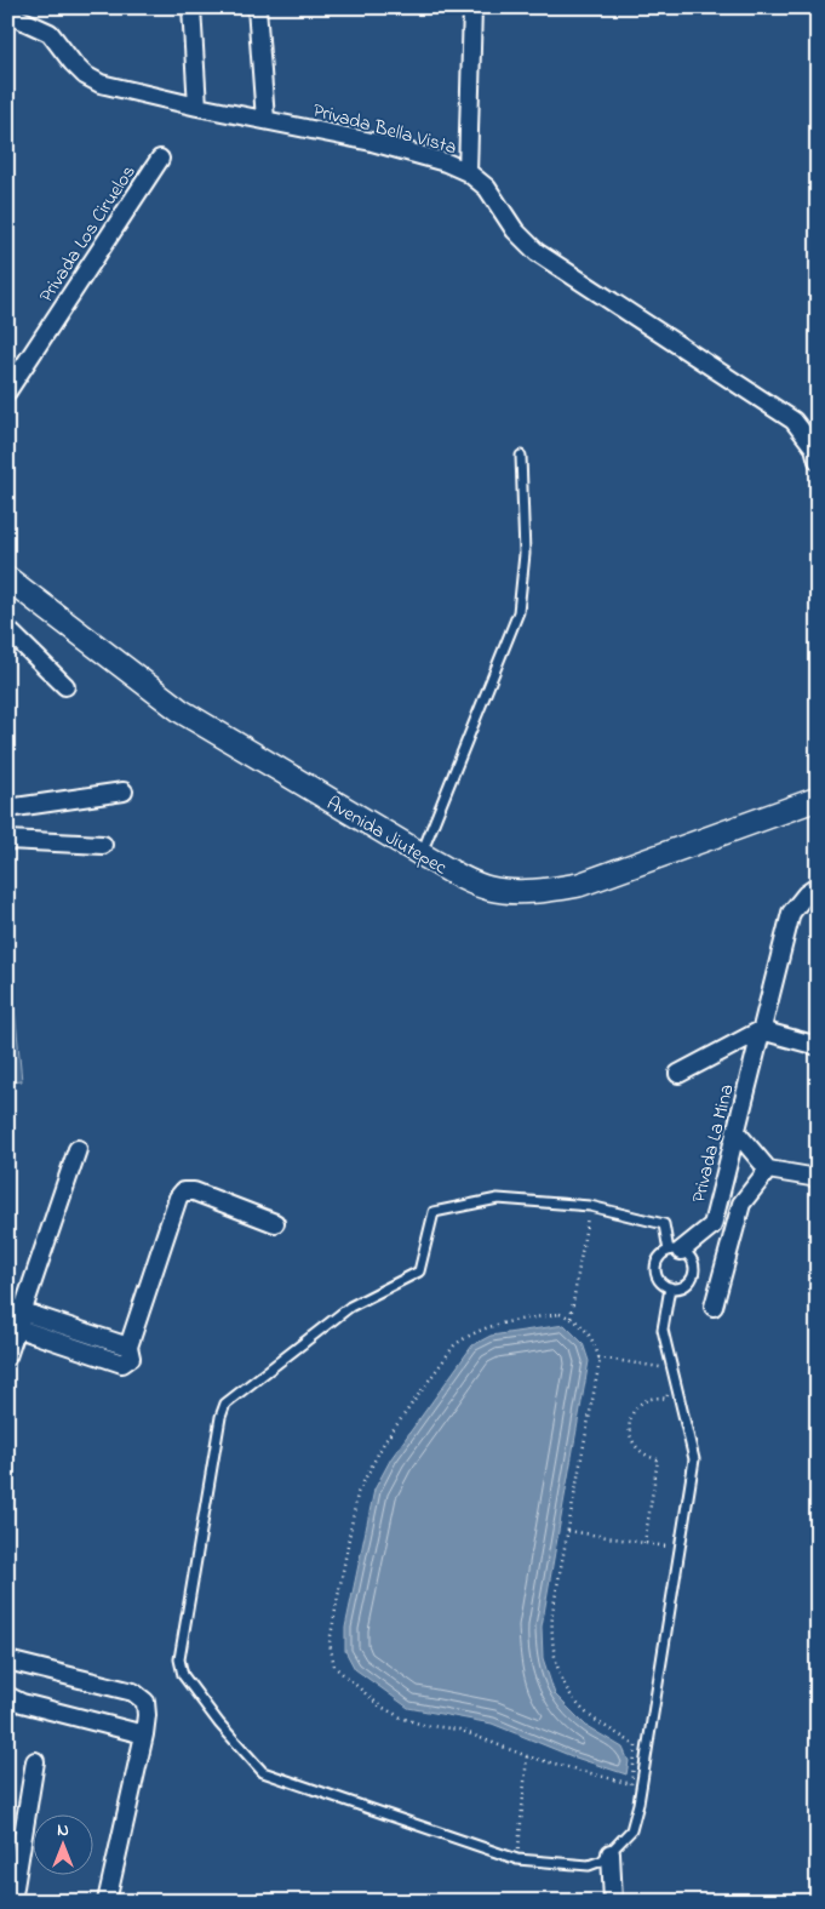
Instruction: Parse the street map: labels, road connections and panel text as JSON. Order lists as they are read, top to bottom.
{
  "streets": {
    "main road": ["Avenida Jiutepec"],
    "street": ["Privada Bella Vista", "Privada Los Ciruelos", "Privada La Mina"]
  },
  "north": "top"
}
